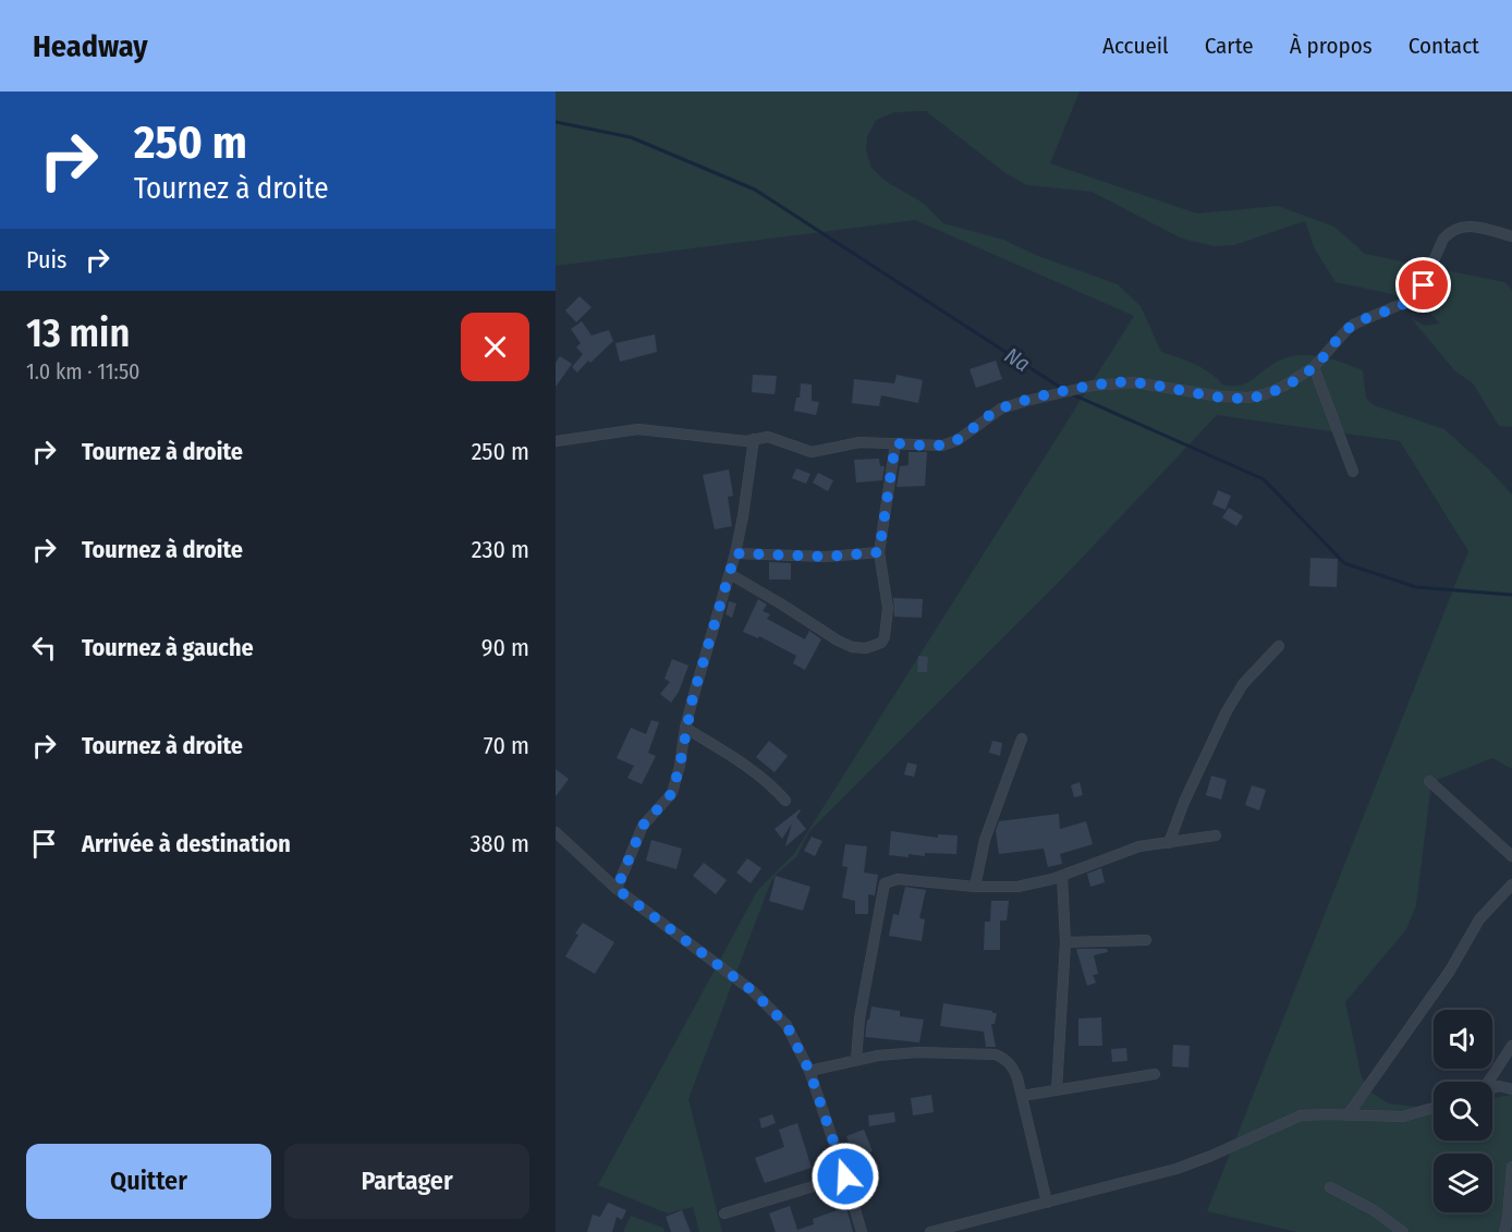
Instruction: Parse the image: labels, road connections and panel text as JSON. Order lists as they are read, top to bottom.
{
  "water": ["Na"],
  "page": {
    "header": "Headway",
    "nav": [
      "Accueil",
      "Carte",
      "À propos",
      "Contact"
    ],
    "turn": ["250 m", "Tournez à droite"],
    "then": "Puis",
    "heading": ["13 min", "1.0 km · 11:50"],
    "list": [
      {
        "name": "Tournez à droite",
        "value": "250 m"
      },
      {
        "name": "Tournez à droite",
        "value": "230 m"
      },
      {
        "name": "Tournez à gauche",
        "value": "90 m"
      },
      {
        "name": "Tournez à droite",
        "value": "70 m"
      },
      {
        "name": "Arrivée à destination",
        "value": "380 m"
      }
    ],
    "buttons": ["Quitter", "Partager"]
  }
}
